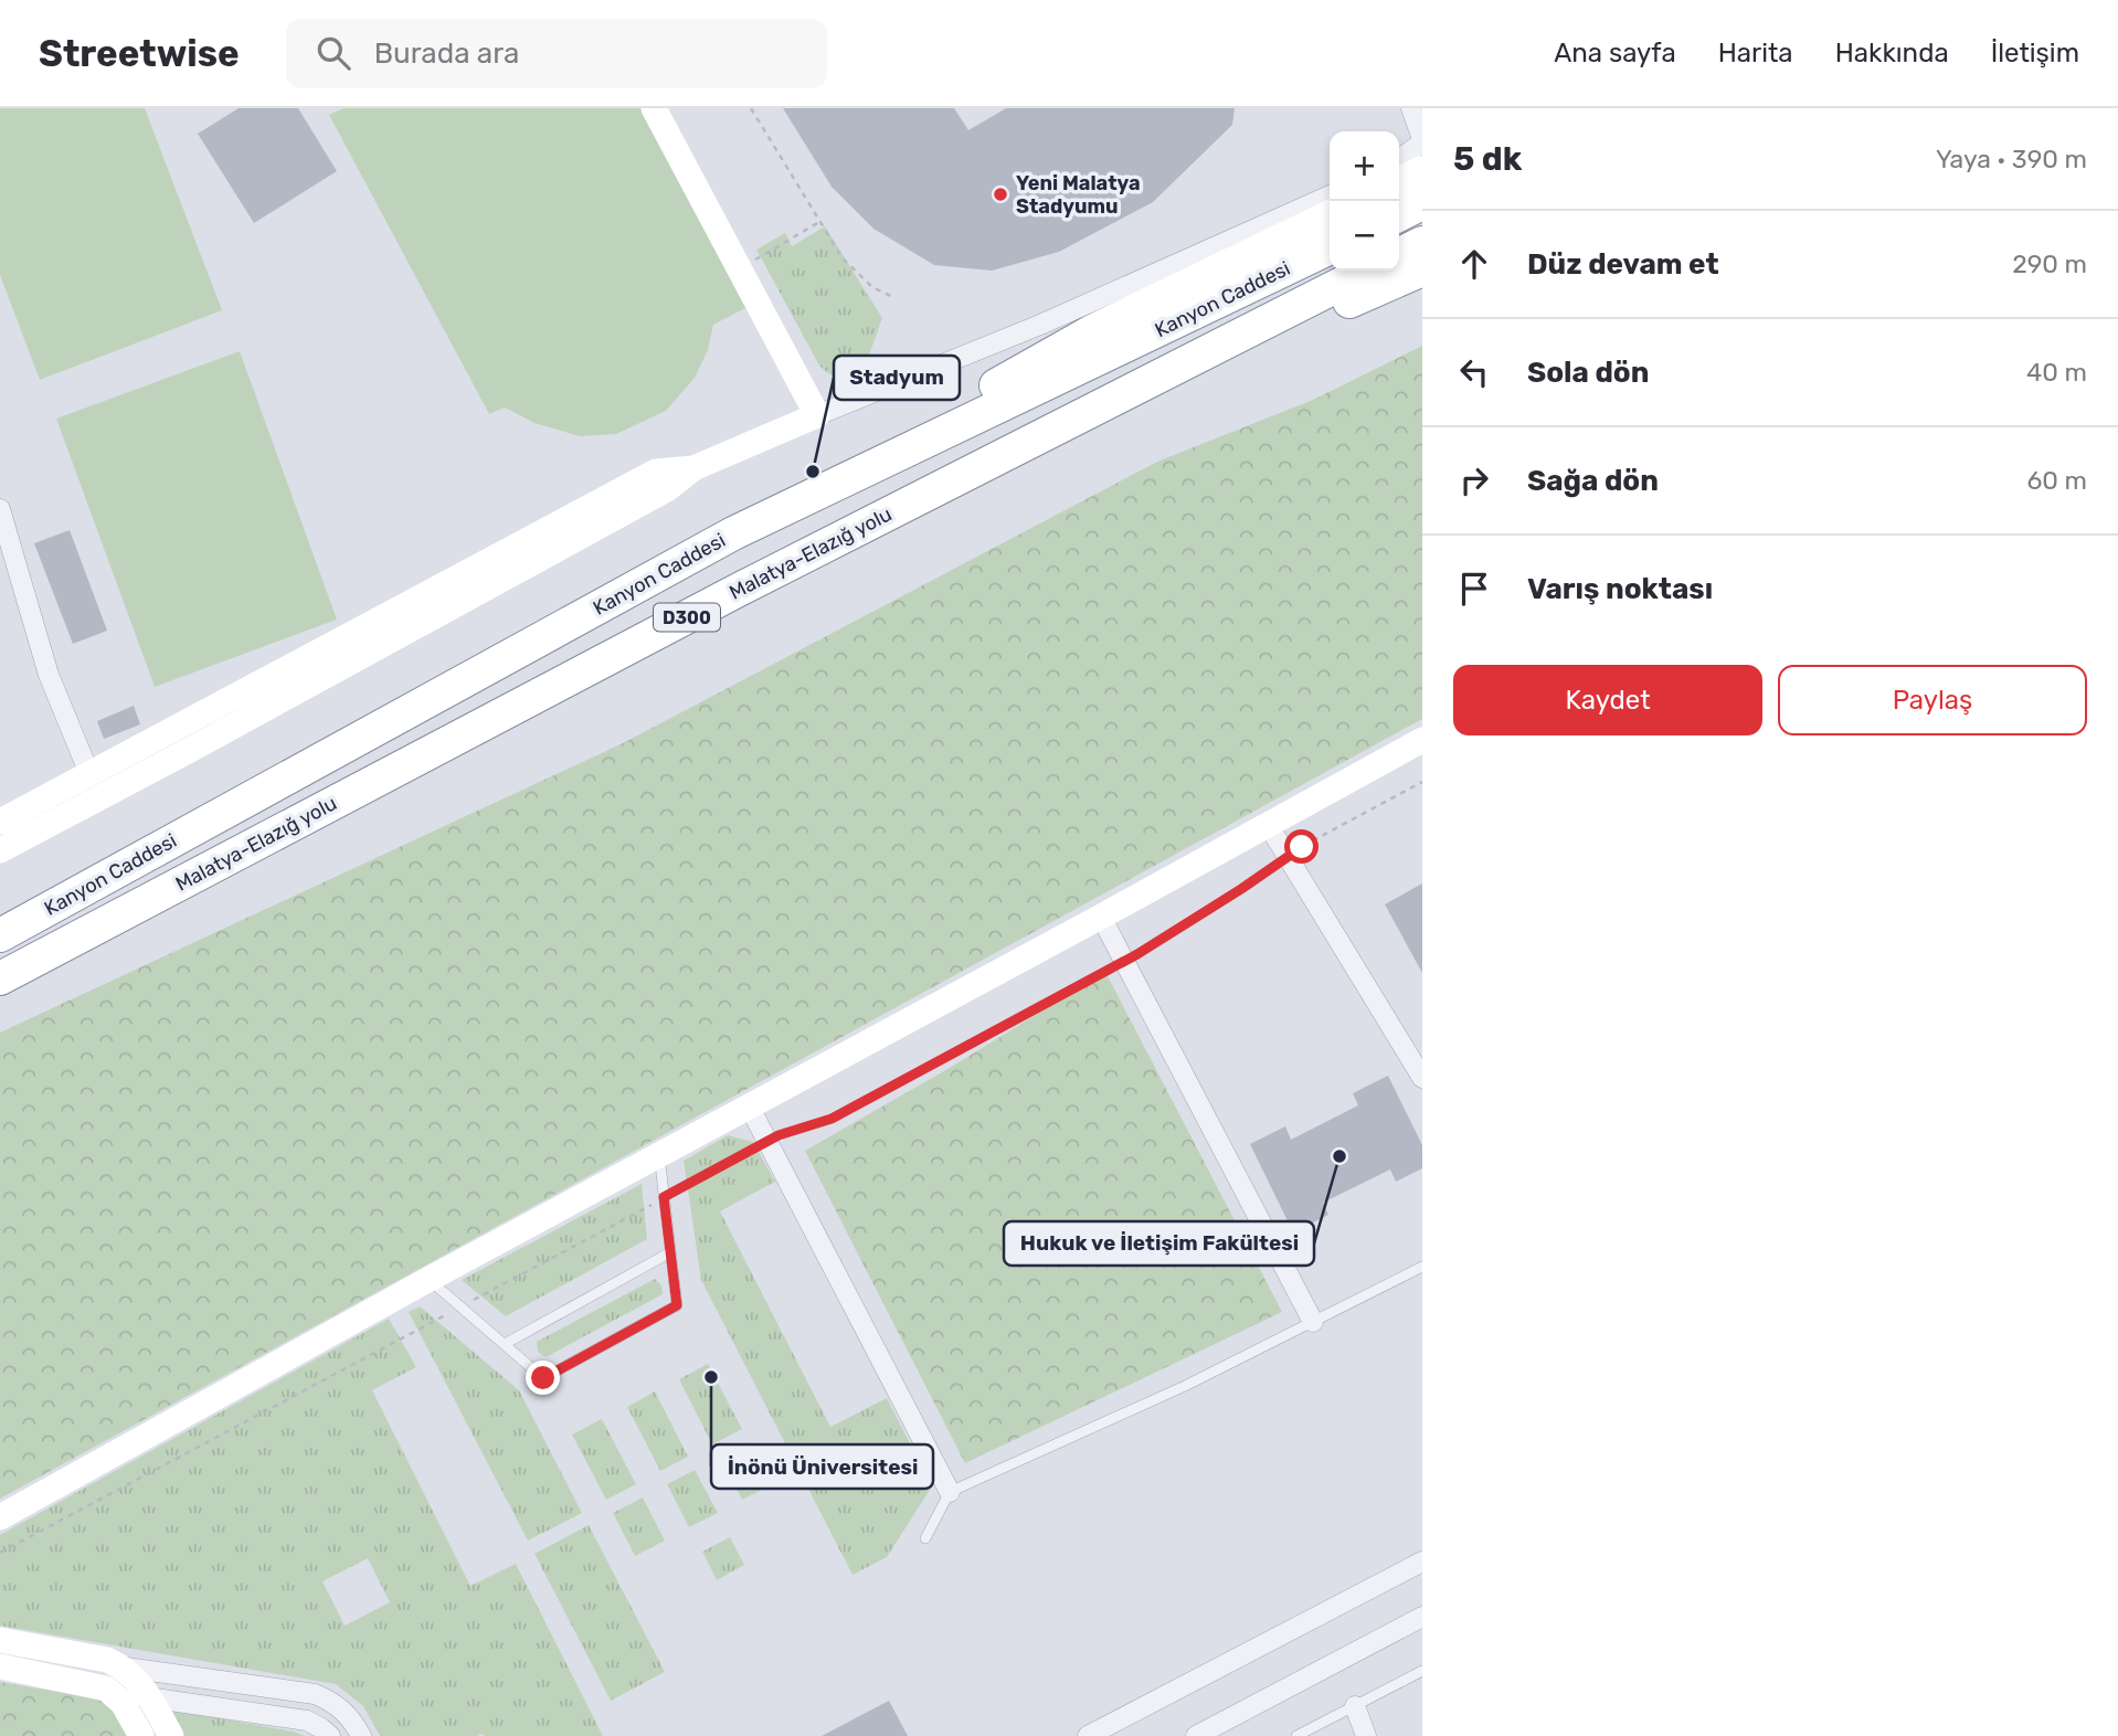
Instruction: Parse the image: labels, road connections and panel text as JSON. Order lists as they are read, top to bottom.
{
  "streets": {
    "highway": ["Kanyon Caddesi", "Malatya-Elazığ yolu", "D300"]
  },
  "places": [
    "Yeni Malatya Stadyumu",
    "Stadyum",
    "Hukuk ve İletişim Fakültesi",
    "İnönü Üniversitesi"
  ],
  "page": {
    "header": "Streetwise",
    "search": "Burada ara",
    "nav": [
      "Ana sayfa",
      "Harita",
      "Hakkında",
      "İletişim"
    ],
    "heading": ["5 dk", "Yaya · 390 m"],
    "map_buttons": ["+", "−"],
    "list": [
      ["Düz devam et", "290 m"],
      ["Sola dön", "40 m"],
      ["Sağa dön", "60 m"],
      "Varış noktası"
    ],
    "buttons": ["Kaydet", "Paylaş"]
  }
}
